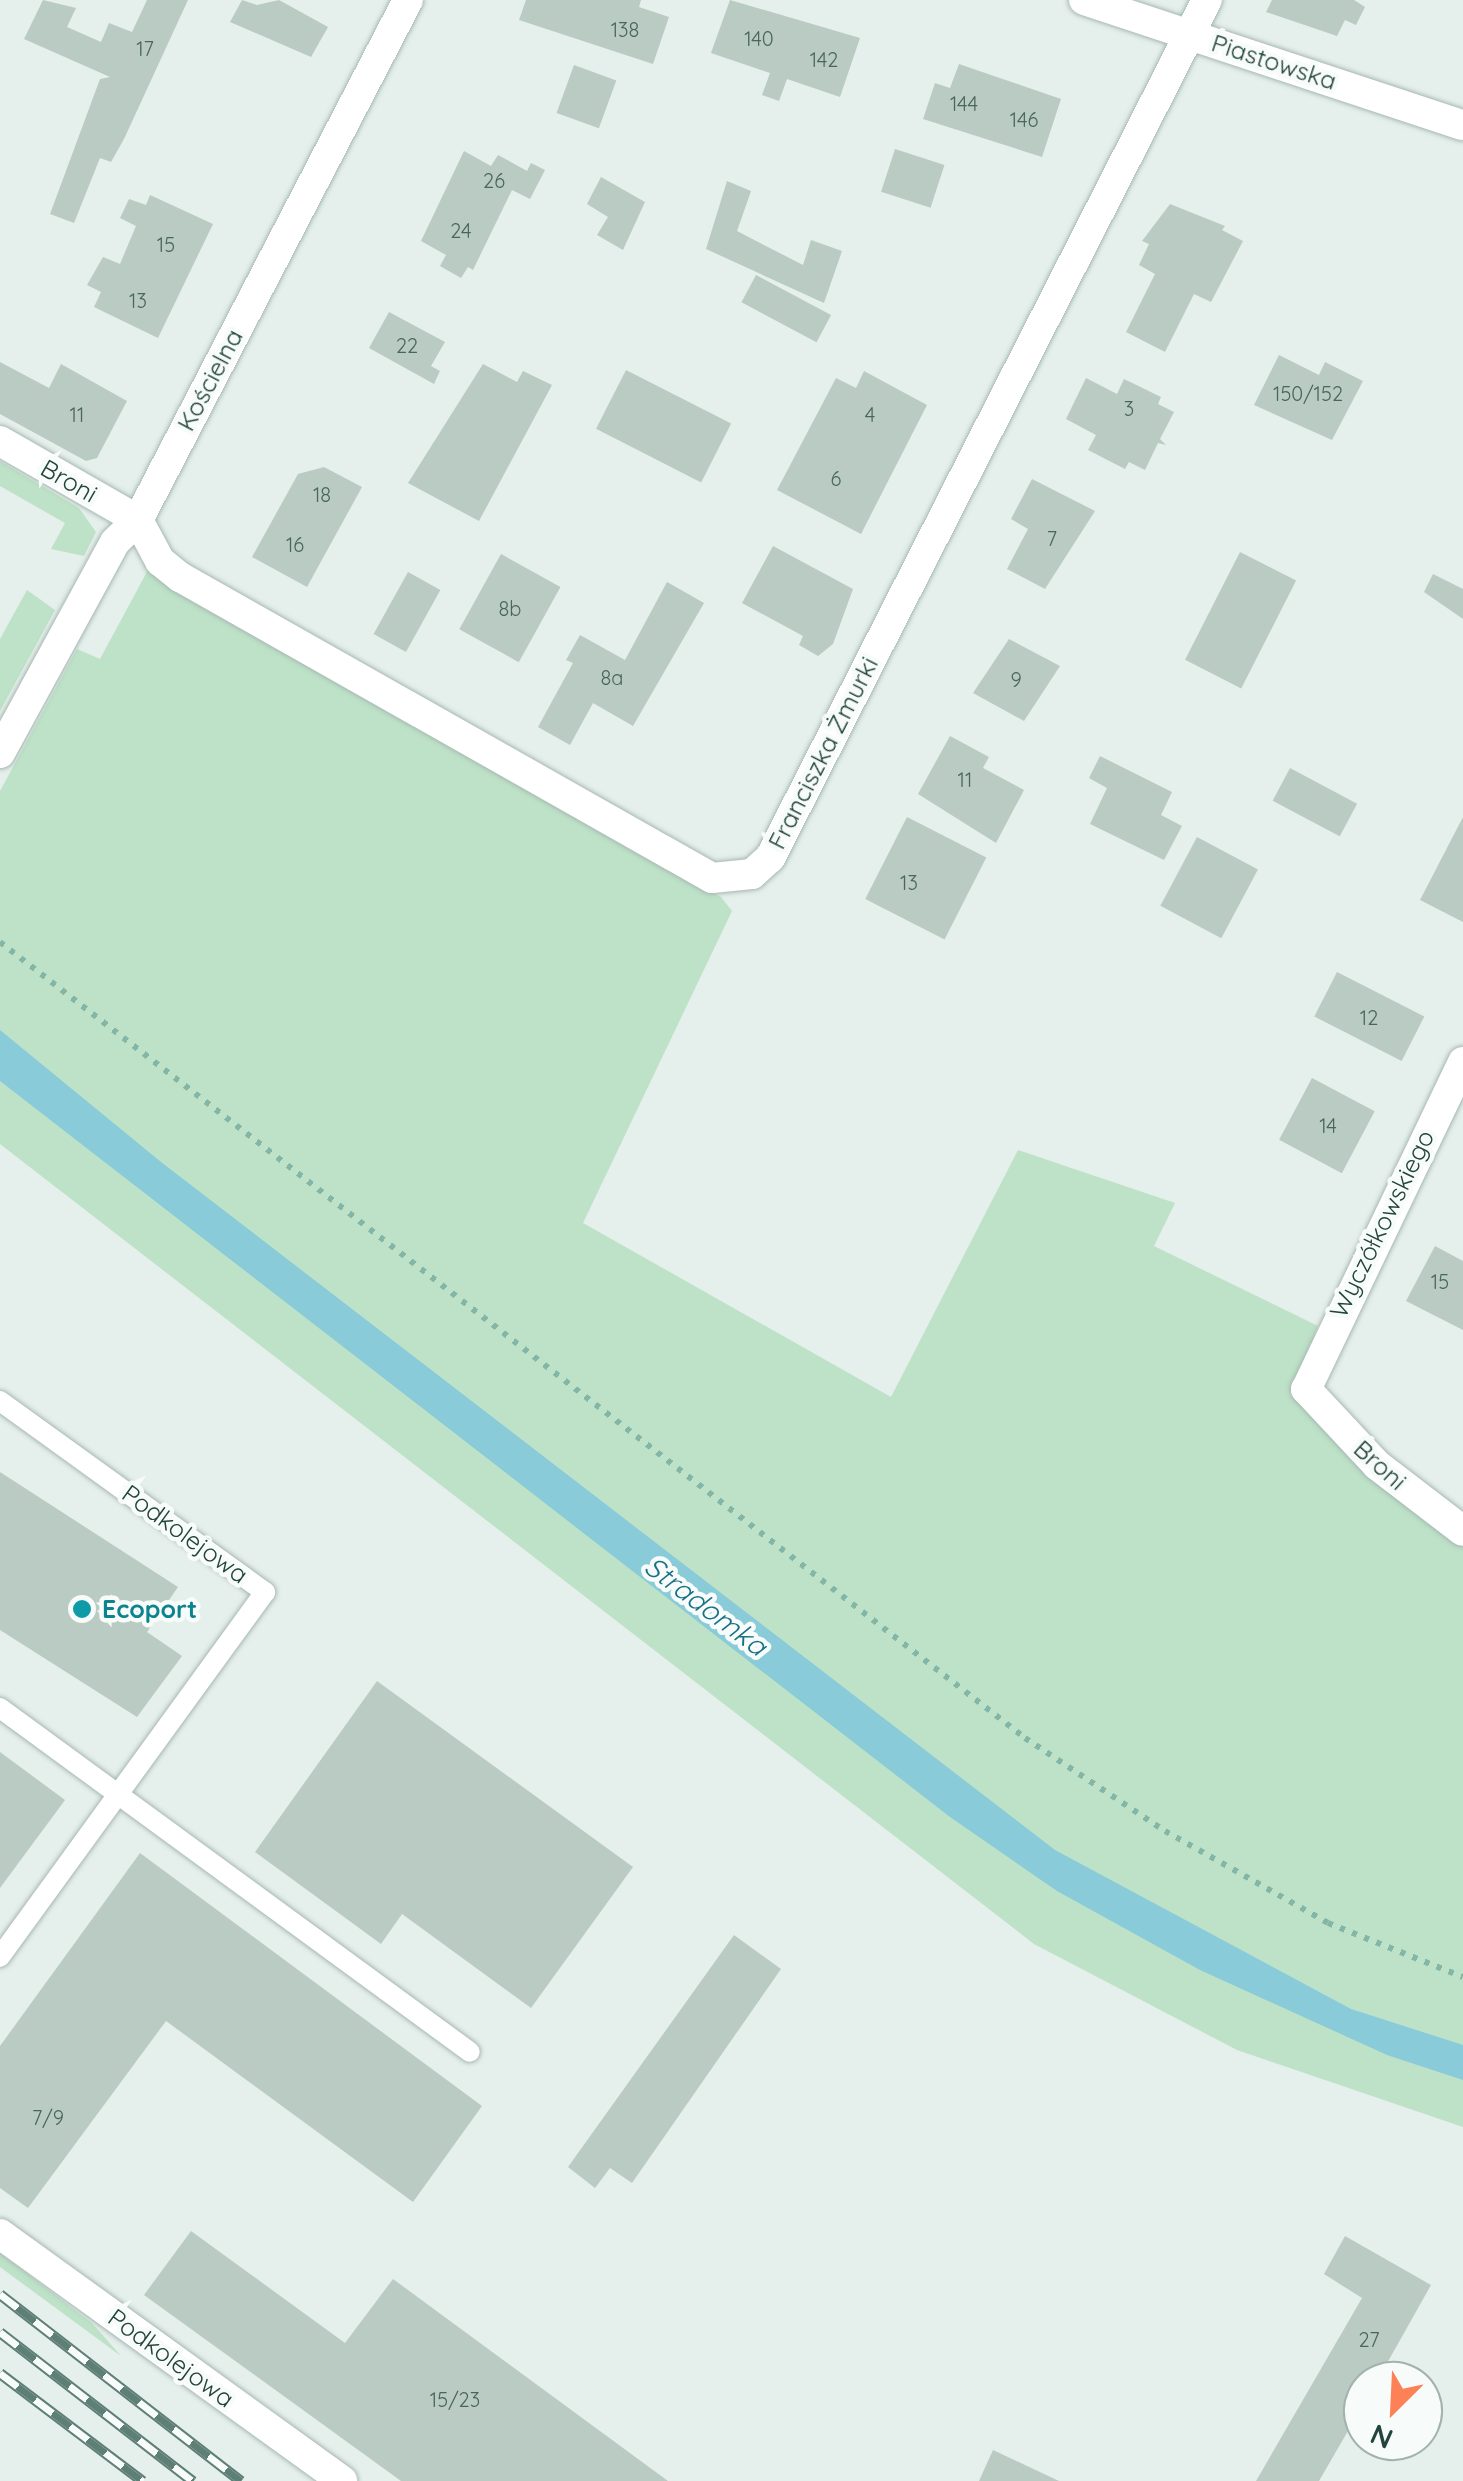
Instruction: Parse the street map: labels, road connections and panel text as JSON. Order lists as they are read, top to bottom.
{
  "streets": {
    "street": [
      "Piastowska",
      "Kościelna",
      "Broni",
      "Franciszka Żmurki",
      "Wyczółkowskiego",
      "Podkolejowa"
    ]
  },
  "crossings": [
    ["Piastowska", "Franciszka Żmurki"],
    ["Kościelna", "Broni"],
    ["Kościelna", "Franciszka Żmurki"],
    ["Broni", "Franciszka Żmurki"],
    ["Broni", "Wyczółkowskiego"]
  ],
  "water": ["Stradomka"],
  "places": ["Ecoport"],
  "house_numbers": [
    "138",
    "140",
    "17",
    "142",
    "144",
    "146",
    "26",
    "24",
    "15",
    "13",
    "22",
    "150/152",
    "3",
    "11",
    "4",
    "6",
    "18",
    "7",
    "16",
    "8b",
    "8a",
    "9",
    "11",
    "13",
    "12",
    "14",
    "15",
    "7/9",
    "27",
    "15/23"
  ],
  "north": "bottom left"
}
